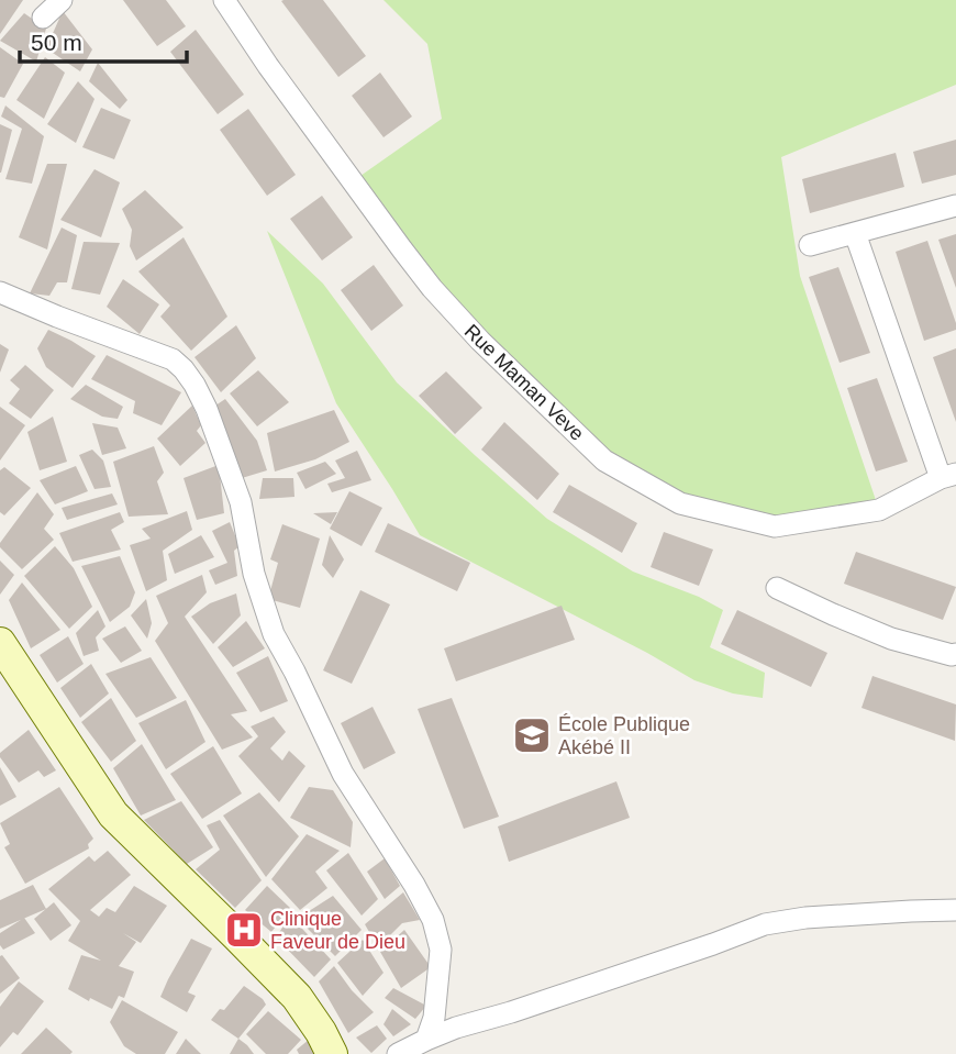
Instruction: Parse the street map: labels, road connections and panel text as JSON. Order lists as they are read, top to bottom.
{
  "streets": {
    "street": ["Rue Maman Veve"]
  },
  "places": {
    "school or university": ["École Publique Akébé II"],
    "hospital": ["Clinique Faveur de Dieu"]
  },
  "scale_bar": "50 m"
}
